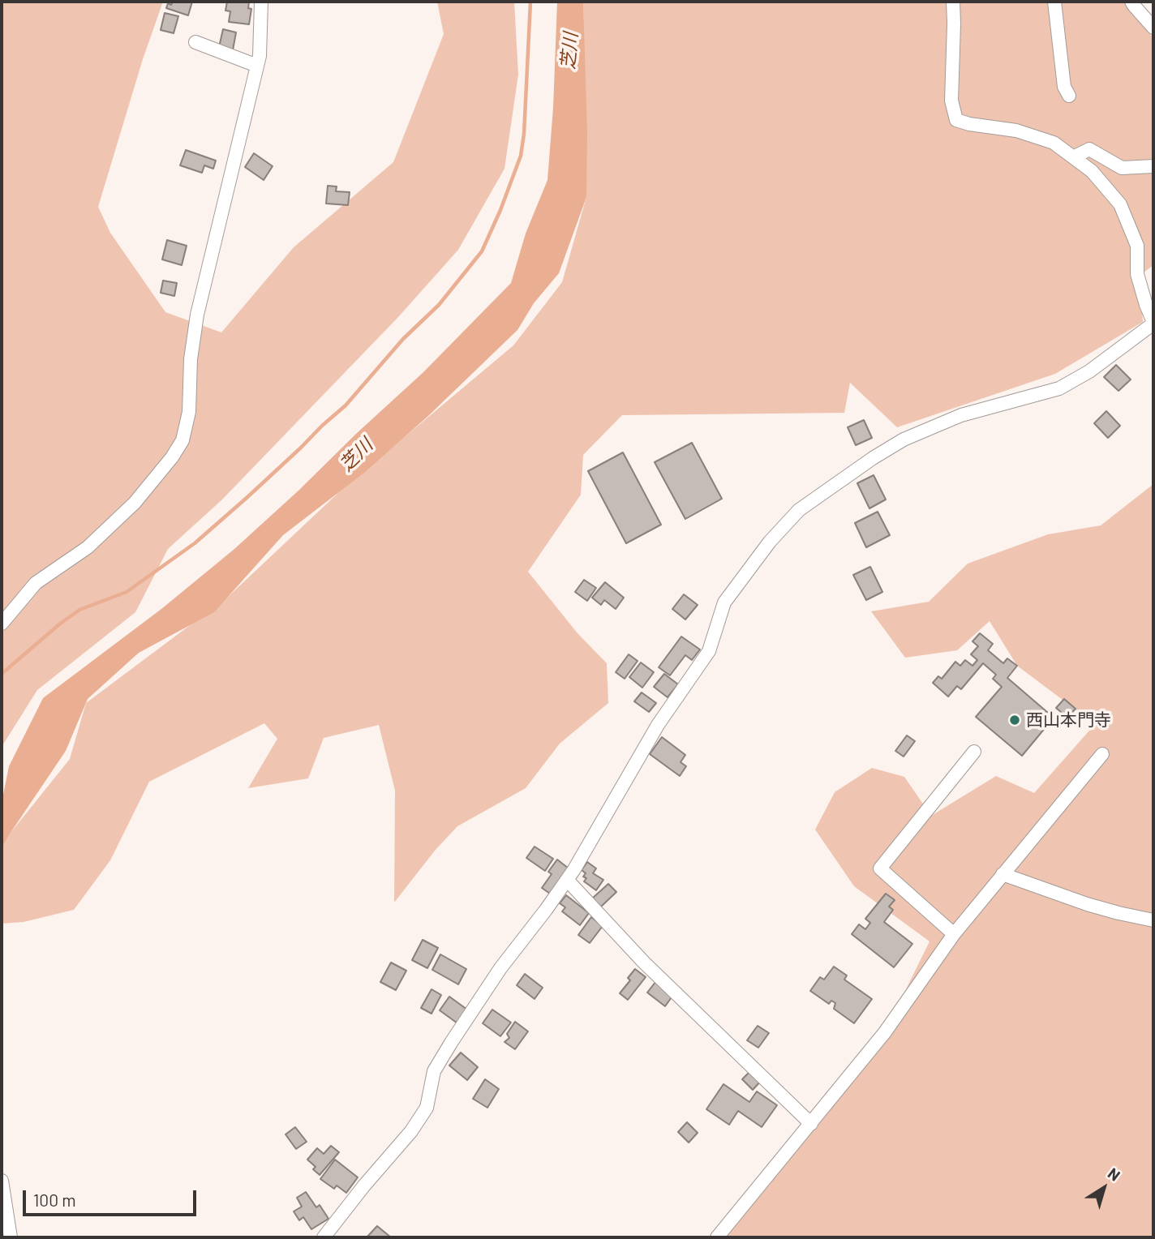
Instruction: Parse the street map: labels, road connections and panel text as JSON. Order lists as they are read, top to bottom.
{
  "water": ["芝川"],
  "places": ["西山本門寺"],
  "scale_bar": "100 m",
  "north": "top right"
}
